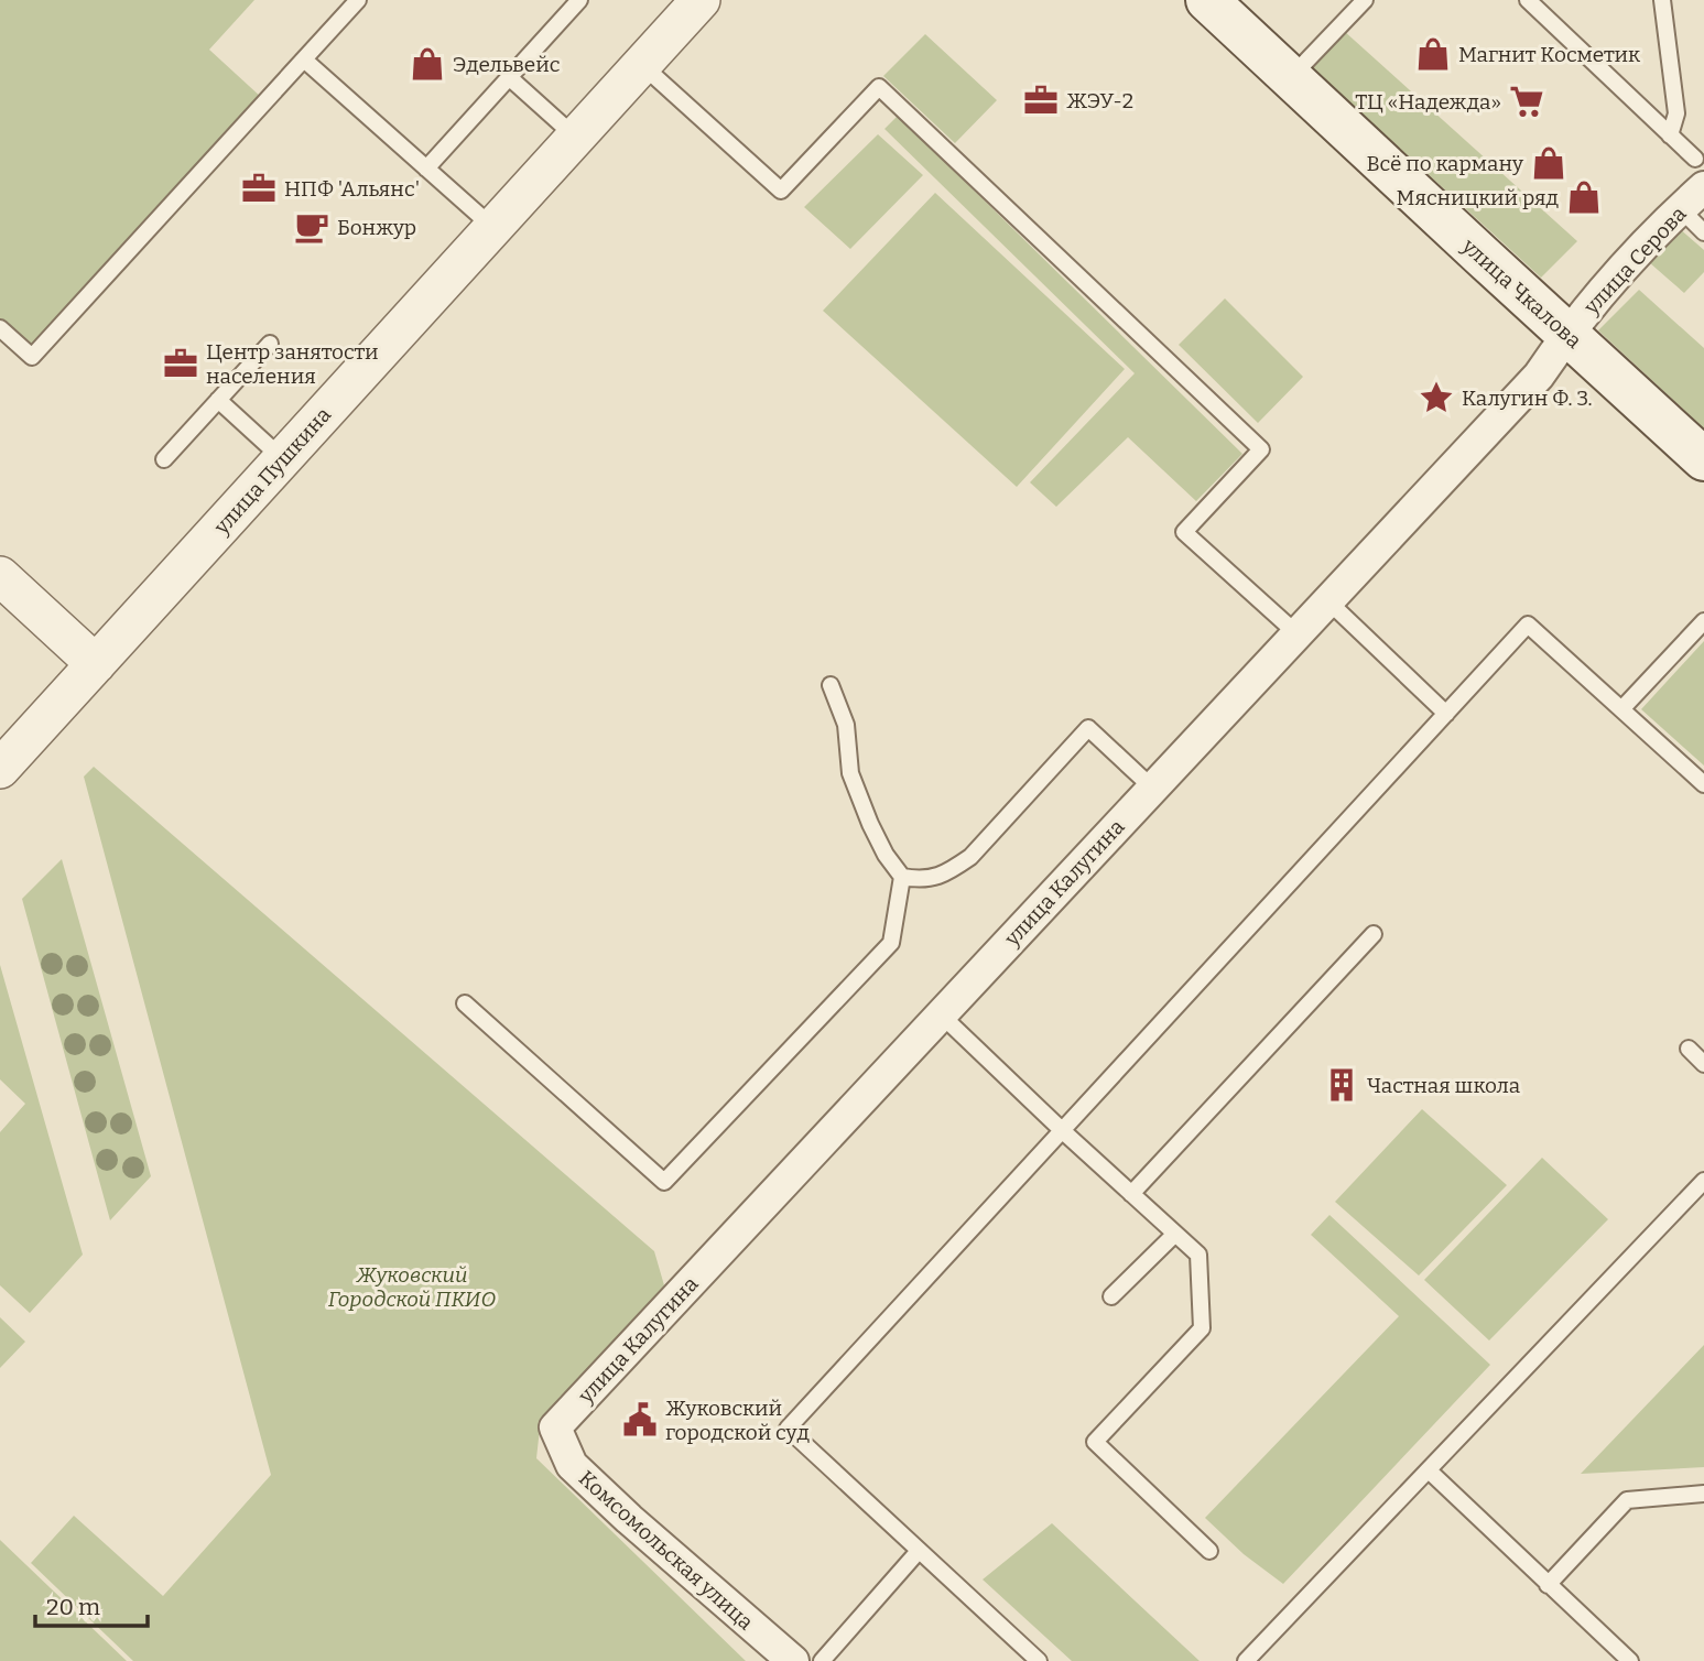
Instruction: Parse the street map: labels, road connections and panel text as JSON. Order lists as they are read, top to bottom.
{
  "streets": {
    "main road": ["улица Чкалова"],
    "street": [
      "улица Серова",
      "улица Пушкина",
      "улица Калугина",
      "Комсомольская улица"
    ]
  },
  "crossings": [
    ["улица Серова", "улица Чкалова"],
    ["улица Серова", "улица Калугина"],
    ["улица Чкалова", "улица Калугина"],
    ["улица Калугина", "Комсомольская улица"]
  ],
  "parks": ["Жуковский Городской ПКИО"],
  "places": {
    "shop": [
      "Магнит Косметик",
      "Эдельвейс",
      "Всё по карману",
      "Мясницкий ряд"
    ],
    "office": ["ЖЭУ-2", "НПФ 'Альянс'", "Центр занятости населения"],
    "supermarket": ["ТЦ «Надежда»"],
    "cafe": ["Бонжур"],
    "place": ["Калугин Ф. З."],
    "building": ["Частная школа"],
    "public building": ["Жуковский городской суд"]
  },
  "scale_bar": "20 m"
}
